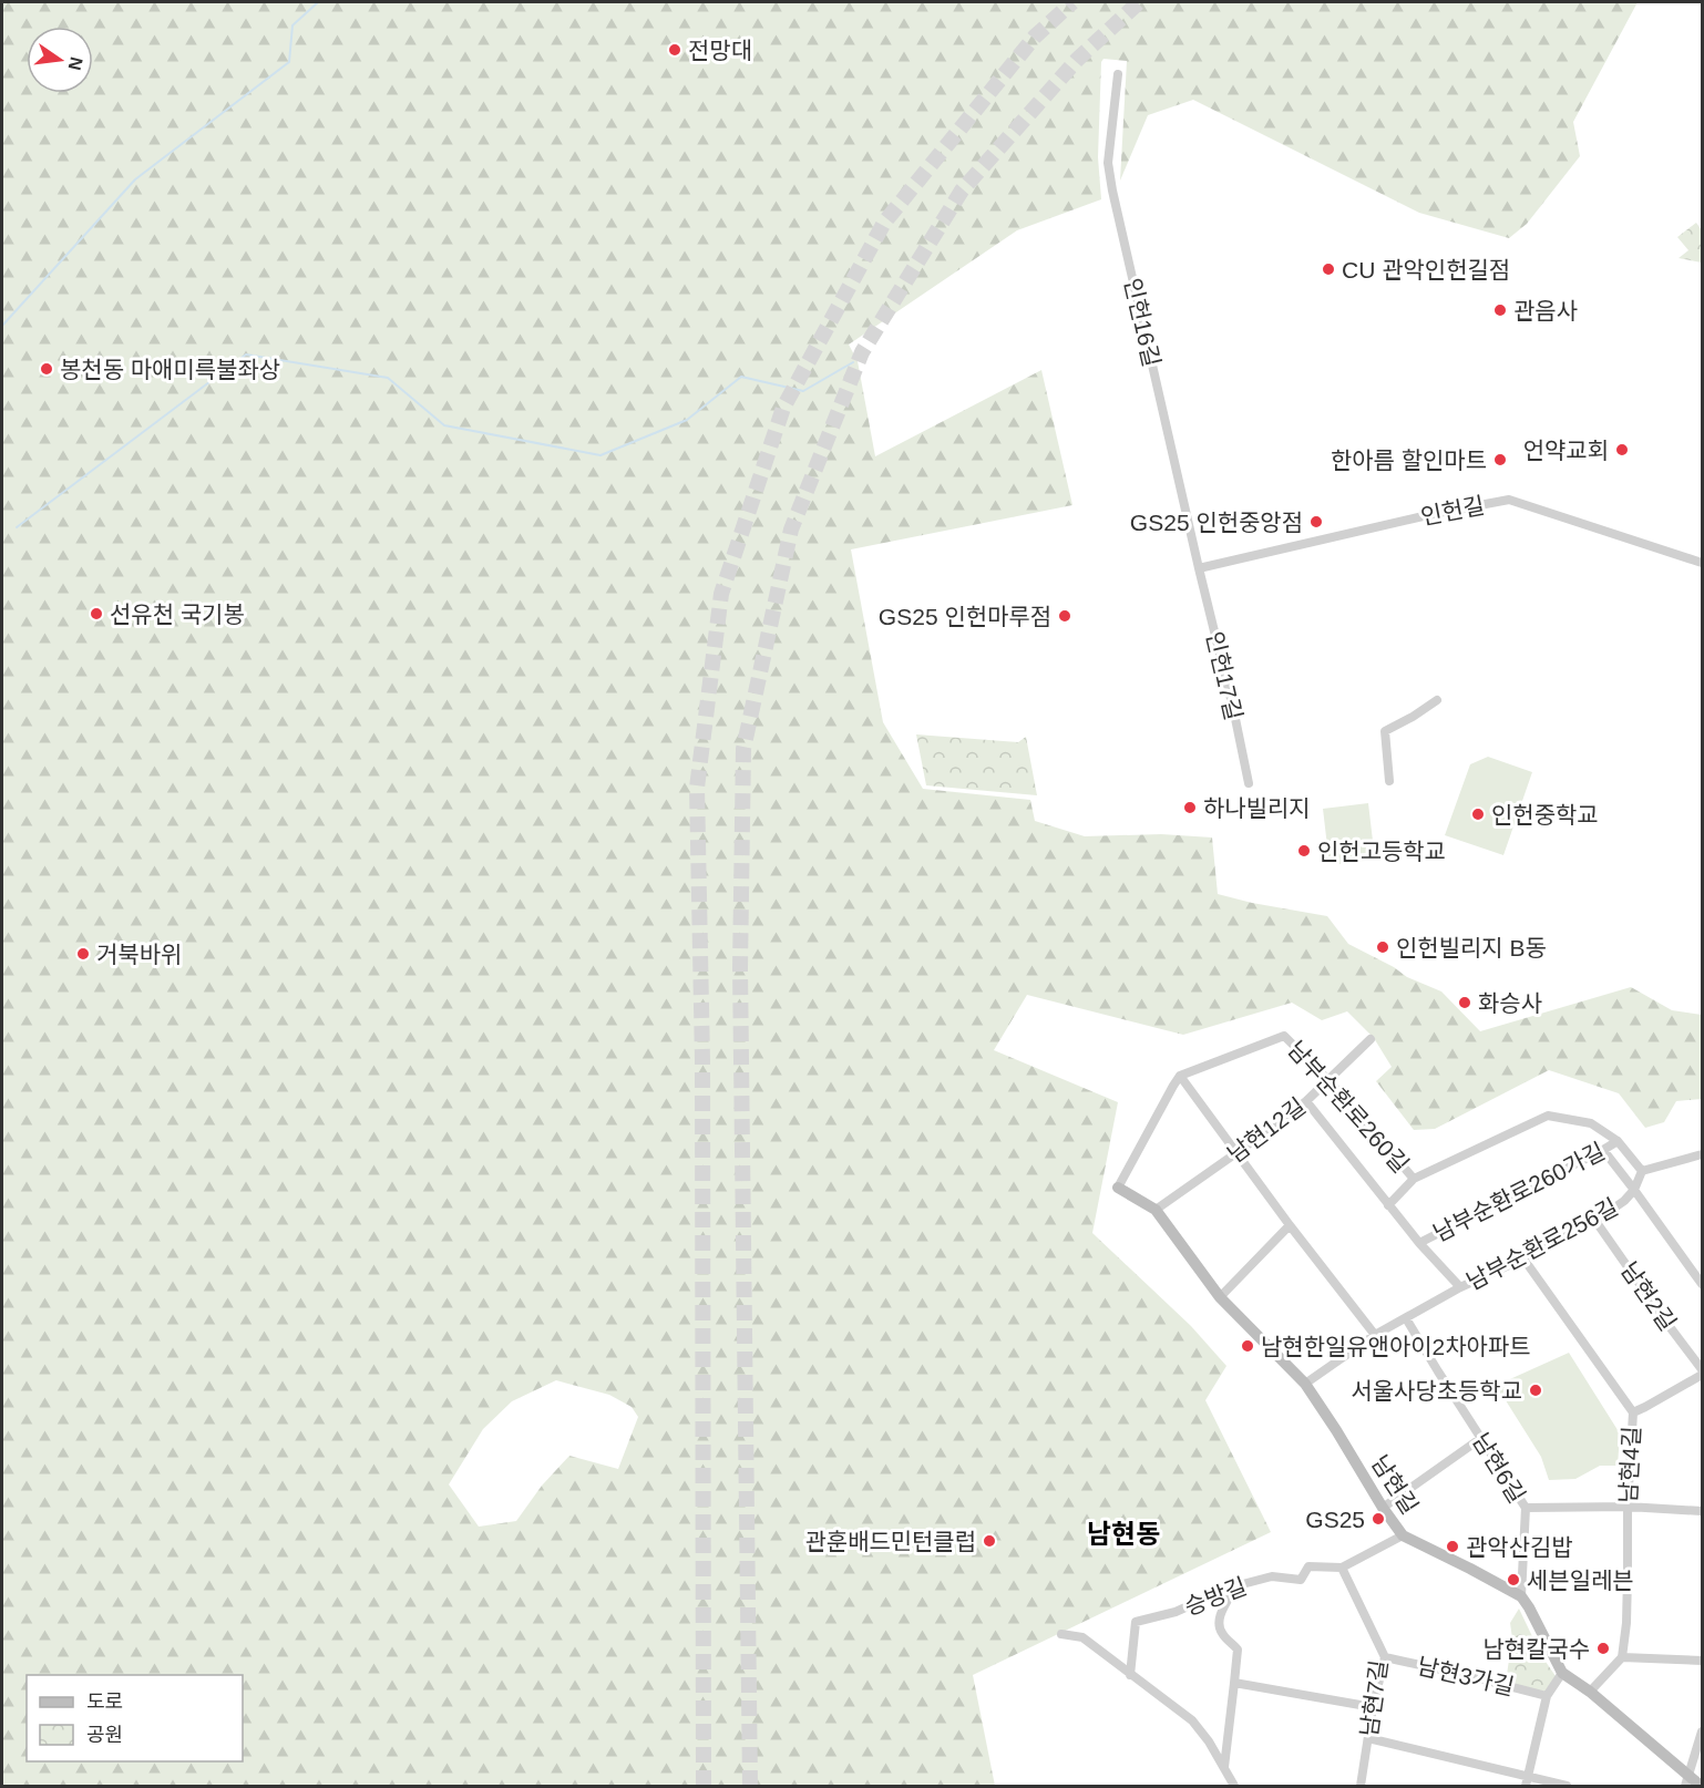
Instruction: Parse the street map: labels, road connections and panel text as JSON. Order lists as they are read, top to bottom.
{
  "streets": {
    "street": [
      "인헌16길",
      "인헌길",
      "인헌17길",
      "남부순환로260길",
      "남현12길",
      "남부순환로260가길",
      "남부순환로256길",
      "남현2길",
      "남현4길",
      "남현6길",
      "남현길",
      "승방길",
      "남현3가길",
      "남현7길"
    ]
  },
  "crossings": [
    ["인헌16길", "인헌길"],
    ["인헌16길", "인헌17길"],
    ["인헌길", "인헌17길"],
    ["남부순환로260길", "남현12길"],
    ["남부순환로260길", "남부순환로260가길"],
    ["남부순환로260길", "남부순환로256길"],
    ["남현12길", "남현길"],
    ["남부순환로256길", "남현2길"],
    ["남부순환로256길", "남현4길"],
    ["남부순환로256길", "남현6길"],
    ["남부순환로256길", "남현길"],
    ["남현6길", "남현길"],
    ["승방길", "남현7길"],
    ["남현3가길", "남현7길"]
  ],
  "districts": ["남현동"],
  "places": [
    "전망대",
    "CU 관악인헌길점",
    "관음사",
    "봉천동 마애미륵불좌상",
    "언약교회",
    "한아름 할인마트",
    "GS25 인헌중앙점",
    "선유천 국기봉",
    "GS25 인헌마루점",
    "하나빌리지",
    "인헌중학교",
    "인헌고등학교",
    "인헌빌리지 B동",
    "거북바위",
    "화승사",
    "남현한일유앤아이2차아파트",
    "서울사당초등학교",
    "GS25",
    "관훈배드민턴클럽",
    "관악산김밥",
    "세븐일레븐",
    "남현칼국수"
  ],
  "legend": ["도로", "공원"],
  "north": "right"
}
